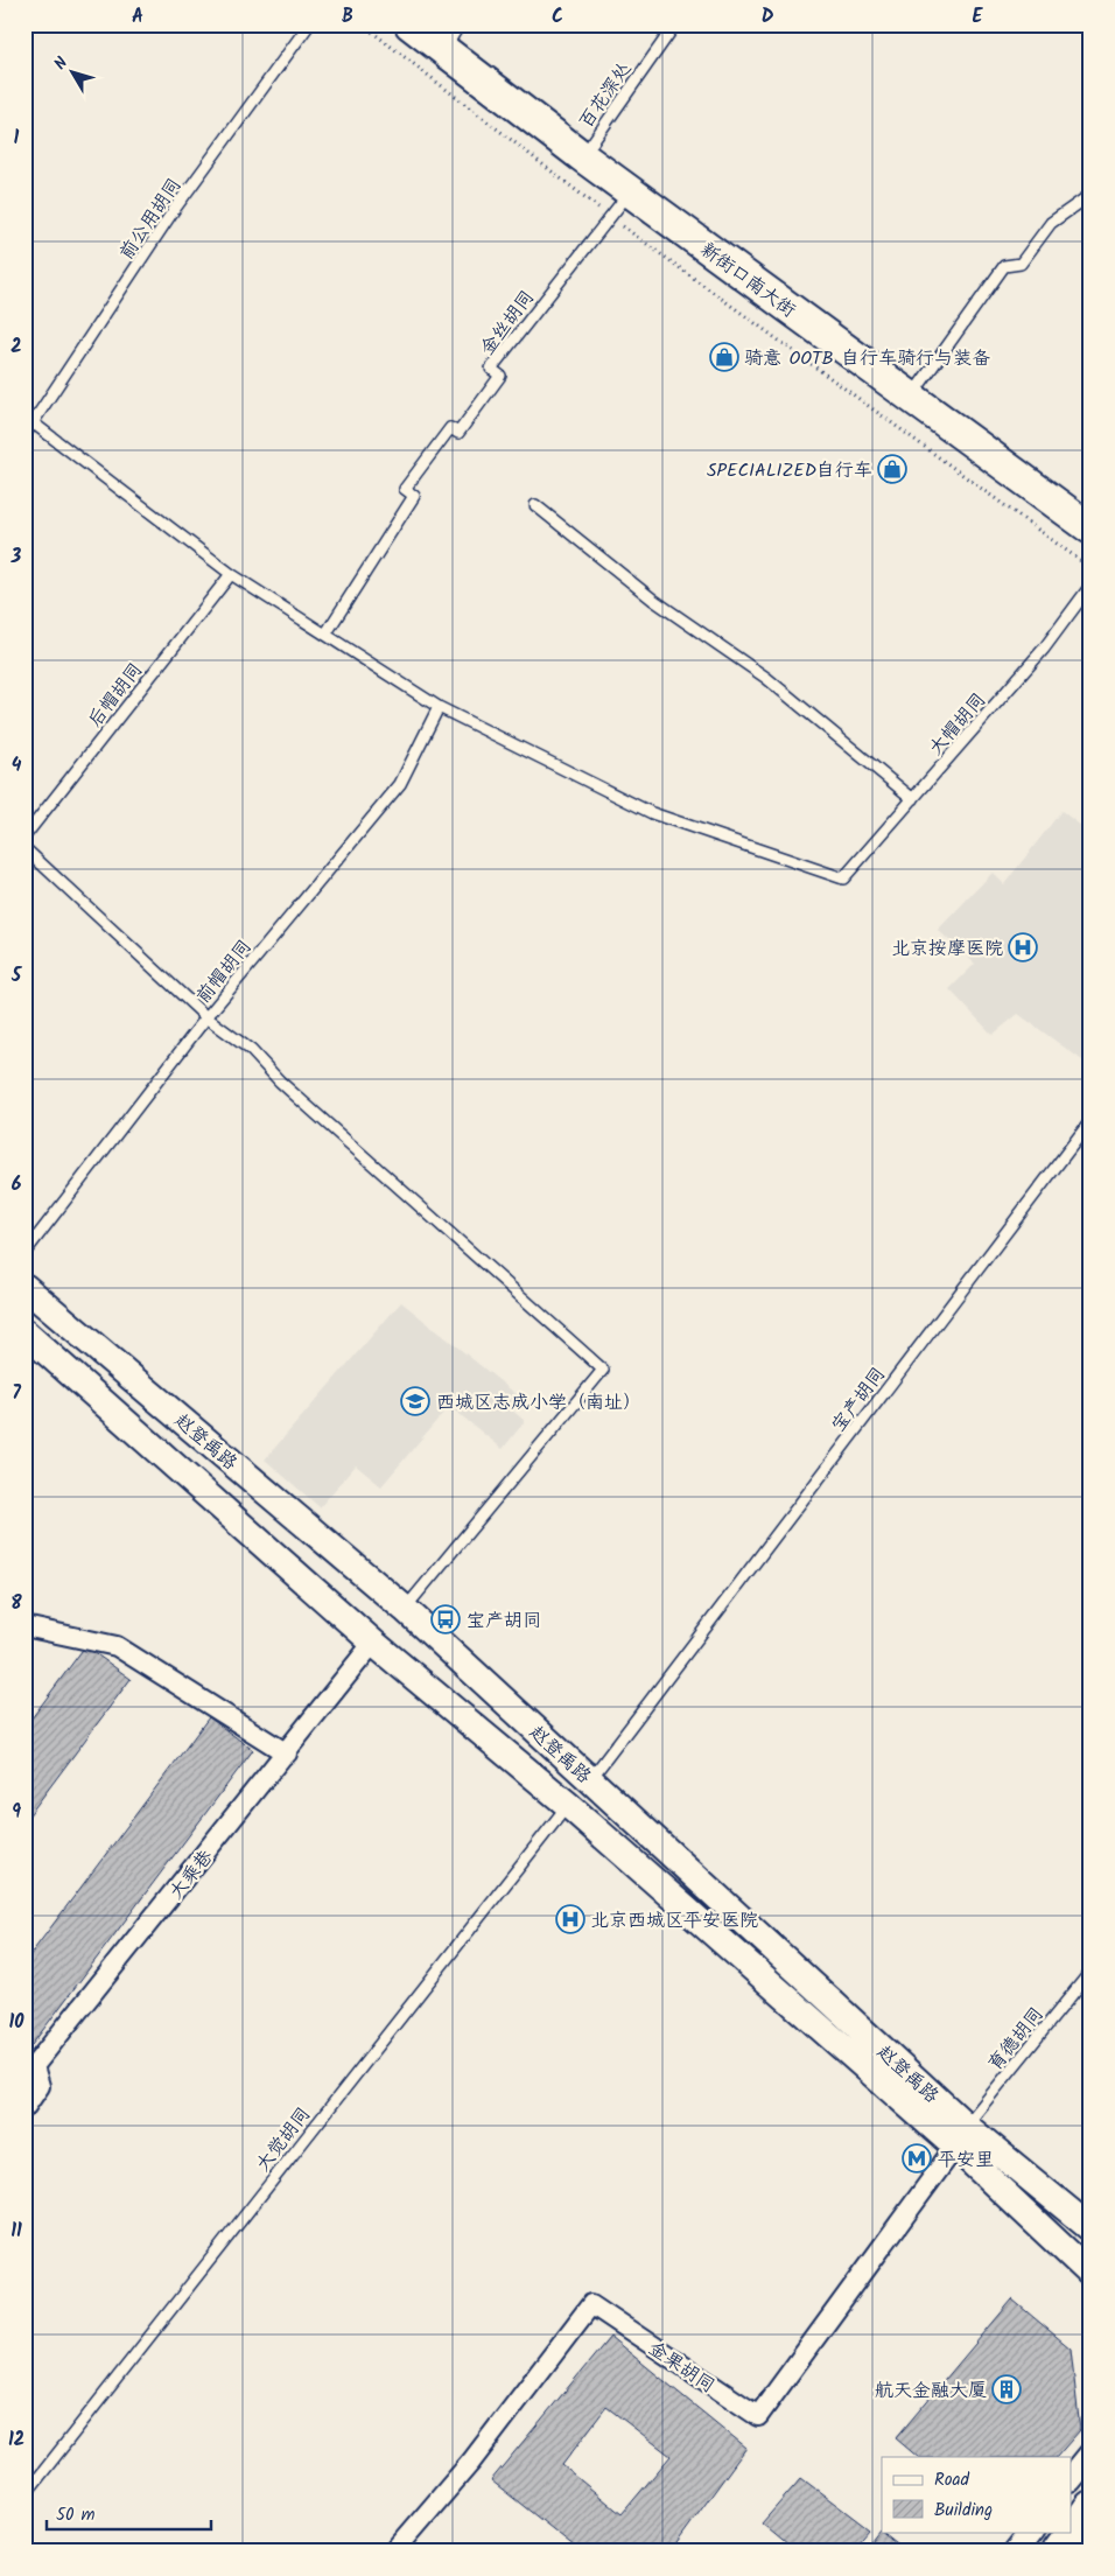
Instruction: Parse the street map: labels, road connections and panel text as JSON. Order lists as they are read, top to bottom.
{
  "streets": {
    "main road": ["新街口南大街", "赵登禹路"],
    "street": ["大乘巷", "金果胡同"],
    "lane": [
      "百花深处",
      "前公用胡同",
      "金丝胡同",
      "后帽胡同",
      "大帽胡同",
      "前帽胡同",
      "宝产胡同",
      "育德胡同",
      "大觉胡同"
    ]
  },
  "crossings": [
    ["百花深处", "新街口南大街"],
    ["新街口南大街", "金丝胡同"],
    ["大帽胡同", "前帽胡同"],
    ["宝产胡同", "赵登禹路"],
    ["赵登禹路", "大乘巷"],
    ["赵登禹路", "育德胡同"],
    ["赵登禹路", "大觉胡同"],
    ["赵登禹路", "金果胡同"],
    ["育德胡同", "金果胡同"]
  ],
  "places": {
    "shop": ["骑意 OOTB 自行车骑行与装备", "SPECIALIZED自行车"],
    "hospital": ["北京按摩医院", "北京西城区平安医院"],
    "school or university": ["西城区志成小学（南址）"],
    "bus stop": ["宝产胡同"],
    "metro station": ["平安里"],
    "building": ["航天金融大厦"]
  },
  "legend": ["Road", "Building"],
  "scale_bar": "50 m",
  "north": "top left",
  "grid": {
    "columns": [
      "A",
      "B",
      "C",
      "D",
      "E"
    ],
    "rows": [
      "1",
      "2",
      "3",
      "4",
      "5",
      "6",
      "7",
      "8",
      "9",
      "10",
      "11",
      "12"
    ]
  }
}
